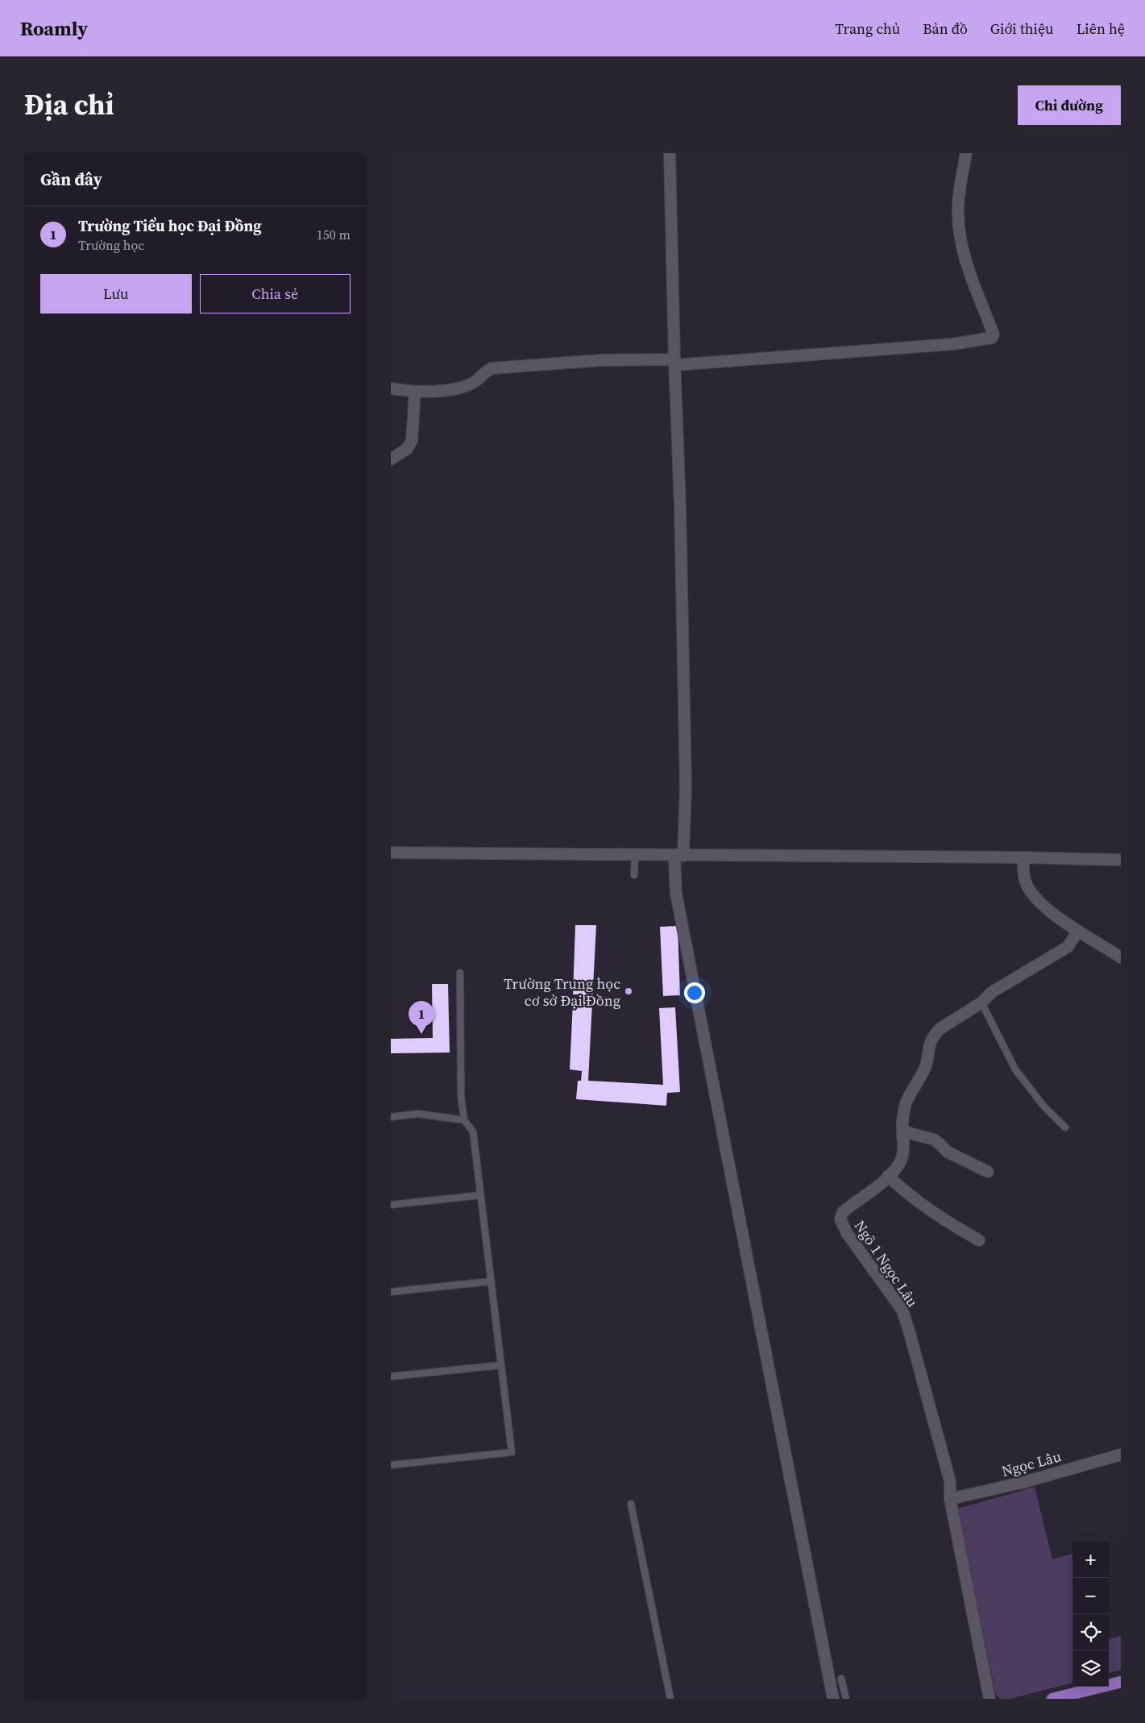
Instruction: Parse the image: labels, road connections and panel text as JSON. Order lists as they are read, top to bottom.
{
  "streets": {
    "street": ["Ngõ 1 Ngọc Lâu", "Ngọc Lâu"]
  },
  "crossings": [
    ["Ngõ 1 Ngọc Lâu", "Ngọc Lâu"]
  ],
  "places": ["Trường Trung học cơ sở Đại Đồng"],
  "page": {
    "header": "Roamly",
    "nav": [
      "Trang chủ",
      "Bản đồ",
      "Giới thiệu",
      "Liên hệ"
    ],
    "title": "Địa chỉ",
    "buttons": [
      "Chỉ đường",
      ["Lưu", "Chia sẻ"]
    ],
    "heading": "Gần đây",
    "list": [
      {
        "mark": "1",
        "name": "Trường Tiểu học Đại Đồng",
        "note": "Trường học",
        "value": "150 m"
      }
    ],
    "pins": "1",
    "map_buttons": ["+", "−"]
  }
}
